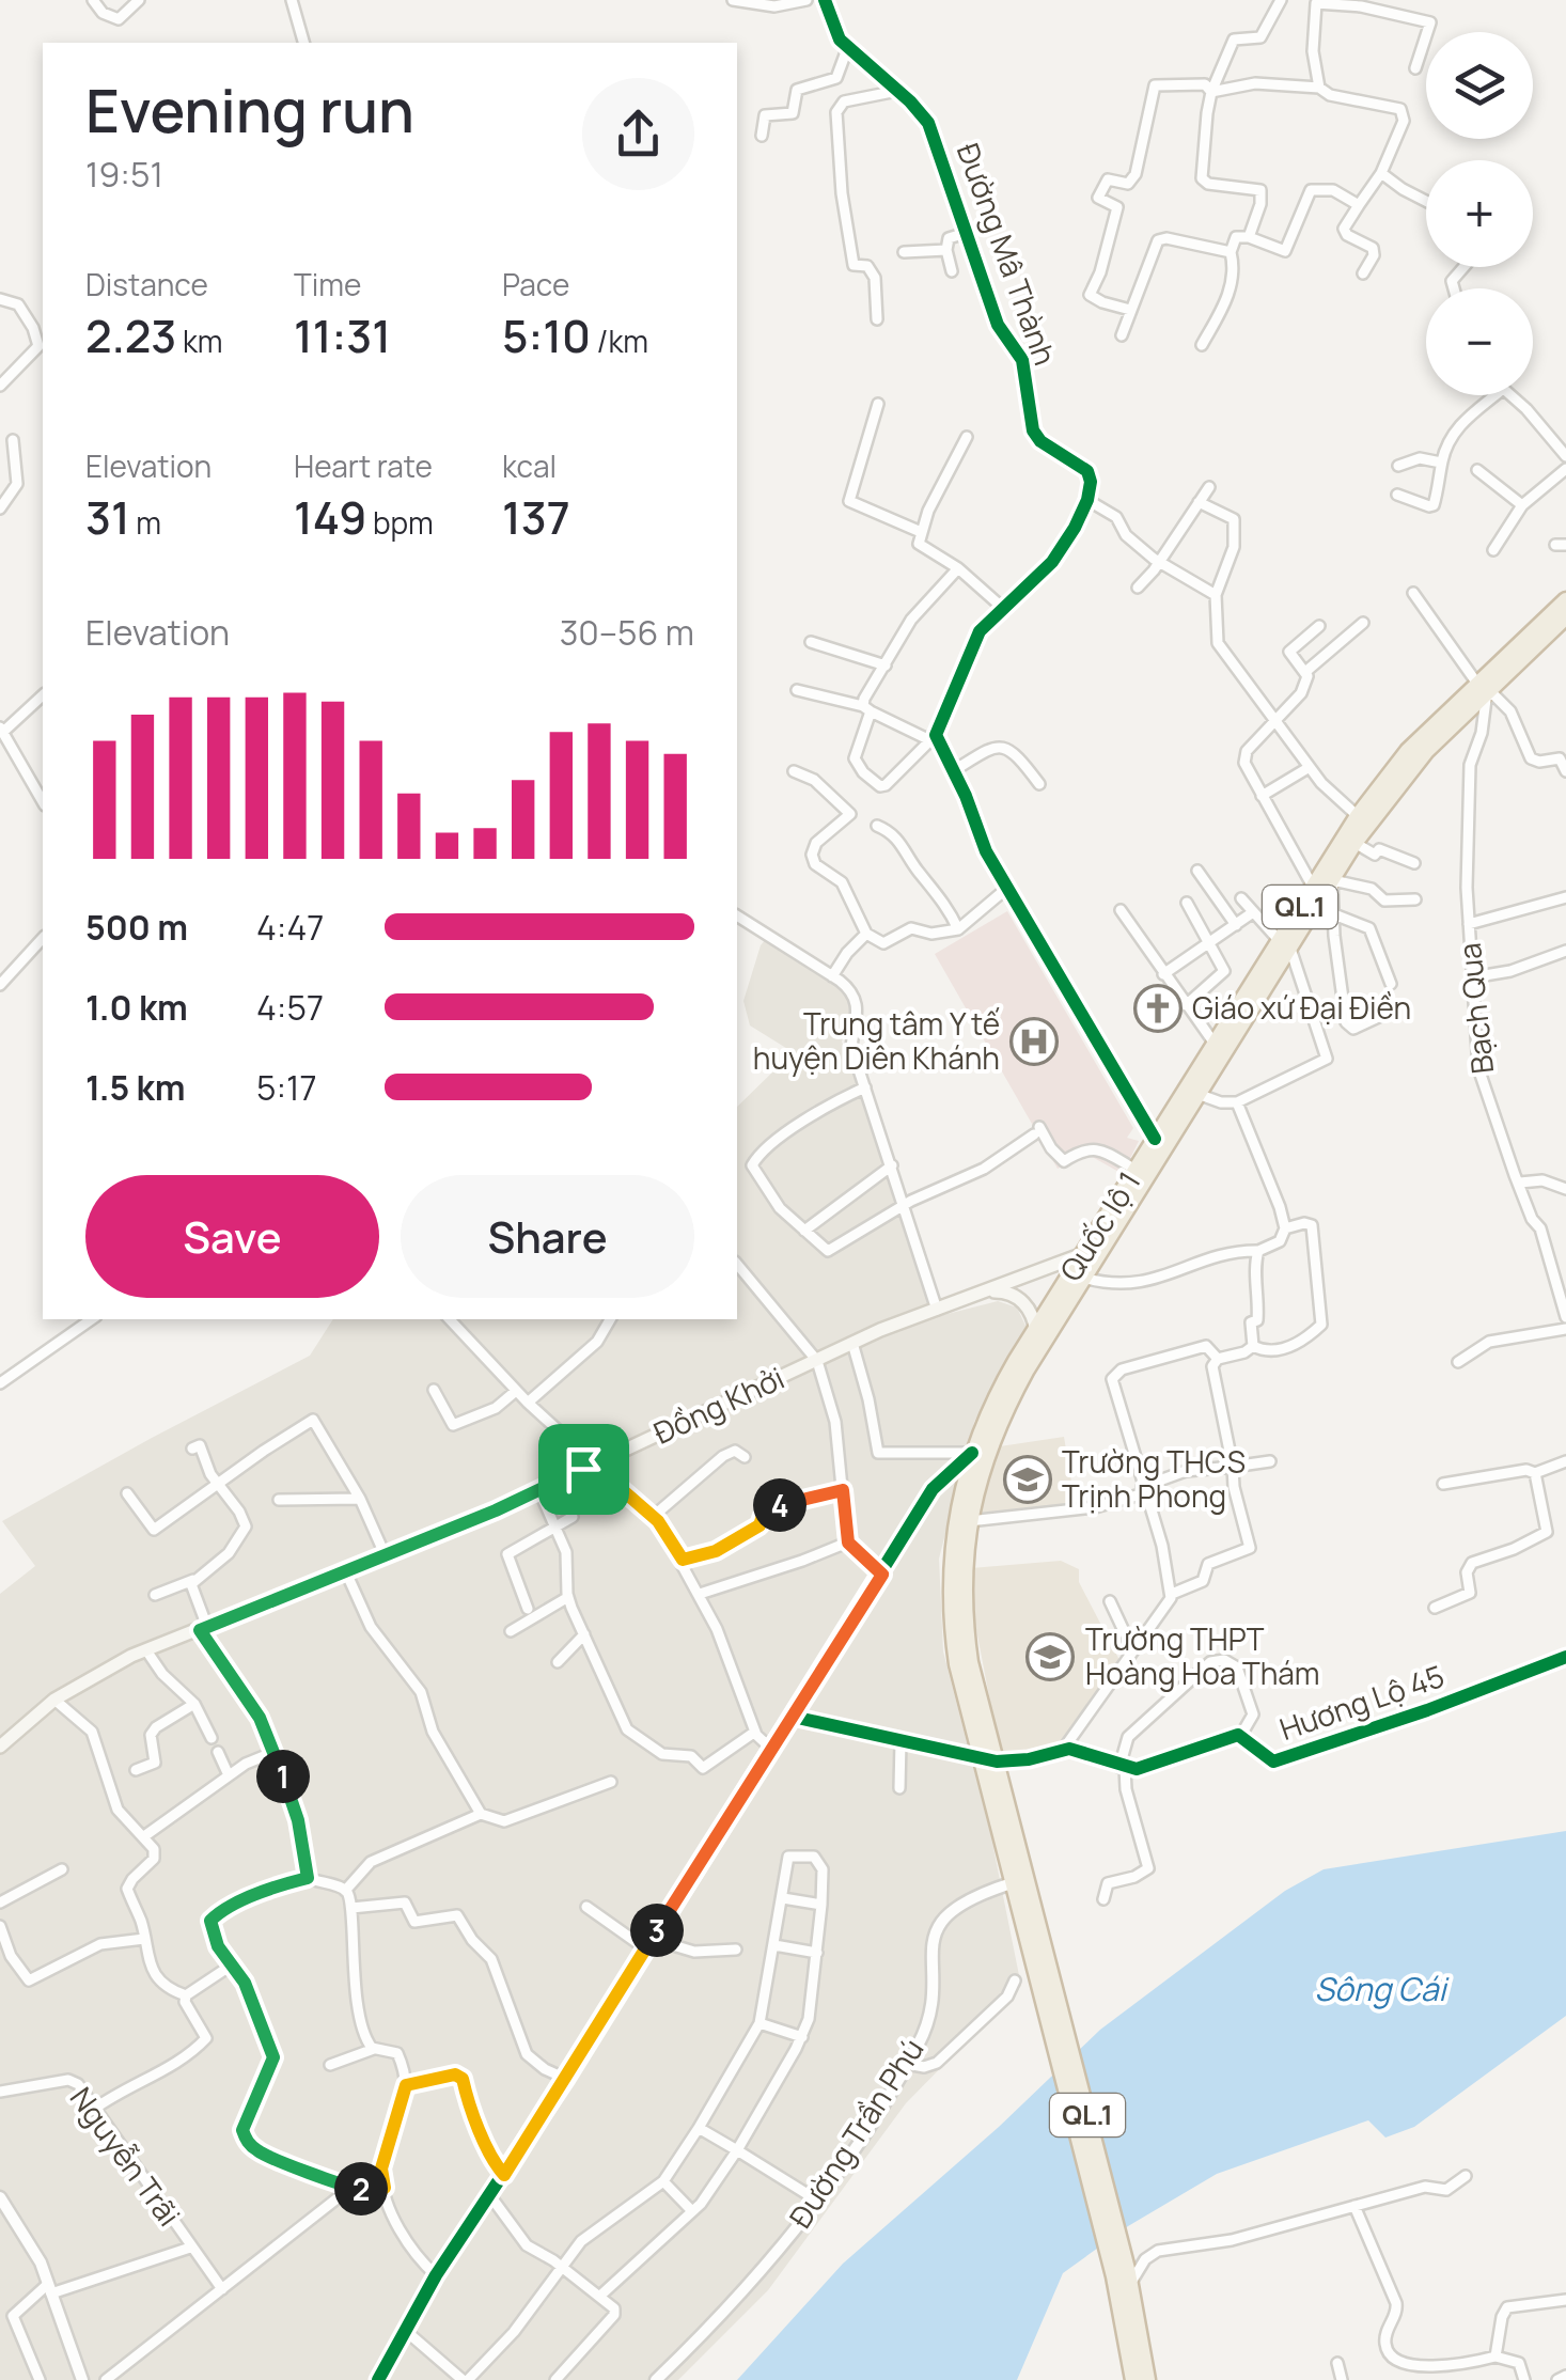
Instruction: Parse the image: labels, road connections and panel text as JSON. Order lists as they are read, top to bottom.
{
  "streets": {
    "highway": ["QL.1", "Quốc lộ 1"],
    "main road": ["Đồng Khởi"],
    "street": [
      "Đường Mâ Thành",
      "Bạch Qua",
      "Hương Lộ 45",
      "Đường Trần Phú",
      "Nguyễn Trãi"
    ]
  },
  "crossings": [
    ["QL.1", "Quốc lộ 1"],
    ["Bạch Qua", "Quốc lộ 1"],
    ["Quốc lộ 1", "Đồng Khởi"],
    ["Quốc lộ 1", "Đường Trần Phú"]
  ],
  "water": ["Sông Cái"],
  "places": {
    "church": ["Giáo xứ Đại Điền"],
    "hospital": ["Trung tâm Y tế huyện Diên Khánh"],
    "school or university": ["Trường THCS Trịnh Phong", "Trường THPT Hoàng Hoa Thám"]
  },
  "page": {
    "map_buttons": ["+", "−"],
    "heading": ["Evening run", "19:51"],
    "stats": [
      ["Distance", "2.23 km"],
      ["Time", "11:31"],
      ["Pace", "5:10 /km"],
      ["Elevation", "31 m"],
      ["Heart rate", "149 bpm"],
      ["kcal", "137"]
    ],
    "chart": ["Elevation", "30–56 m"],
    "list": [
      {
        "name": "500 m",
        "note": "4:47"
      },
      {
        "name": "1.0 km",
        "note": "4:57"
      },
      {
        "name": "1.5 km",
        "note": "5:17"
      }
    ],
    "buttons": ["Save", "Share"],
    "pins": [
      "4",
      "1",
      "3",
      "2"
    ]
  }
}
